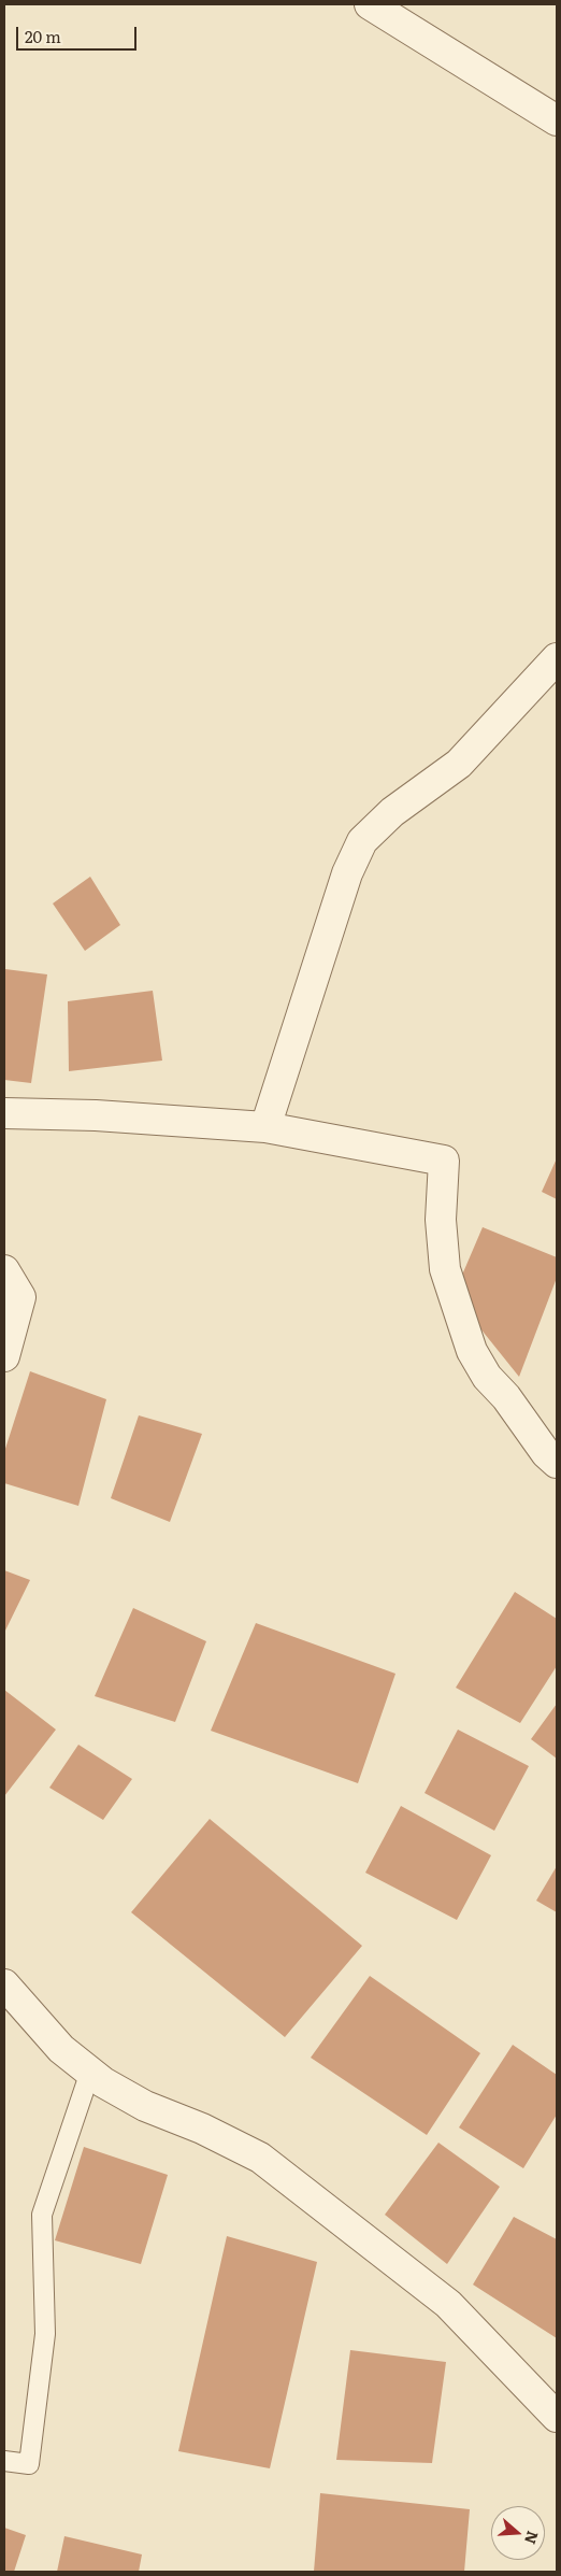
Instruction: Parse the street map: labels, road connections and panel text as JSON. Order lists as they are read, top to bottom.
{
  "scale_bar": "20 m",
  "north": "right"
}
